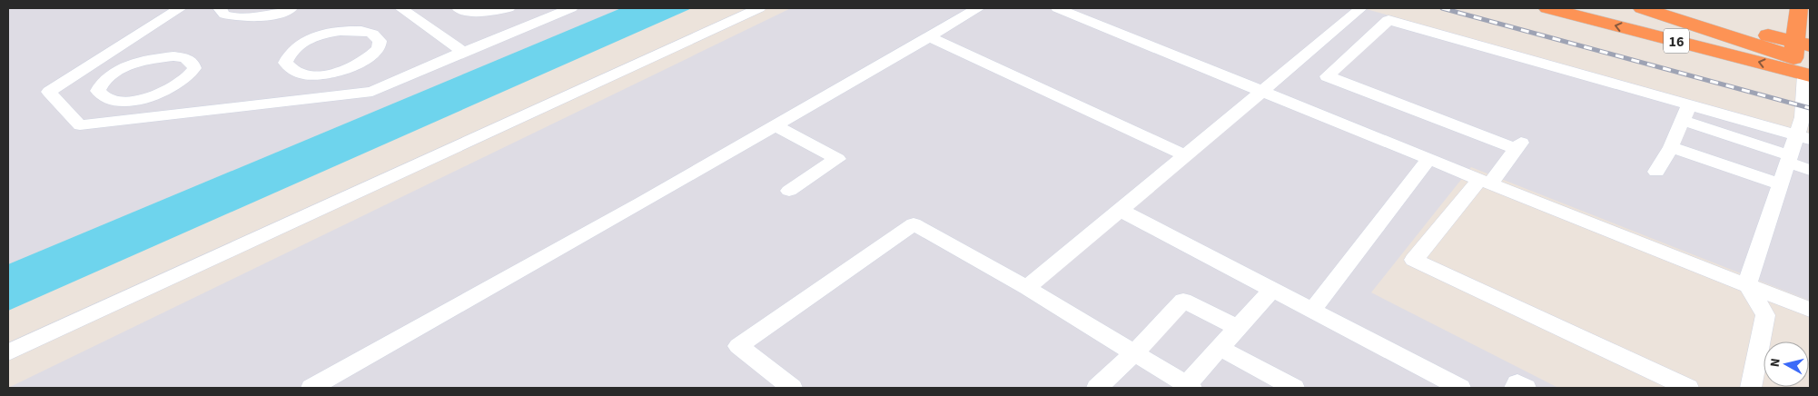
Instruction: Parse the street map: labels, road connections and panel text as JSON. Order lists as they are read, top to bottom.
{
  "streets": {
    "highway": ["16"]
  },
  "north": "left"
}
